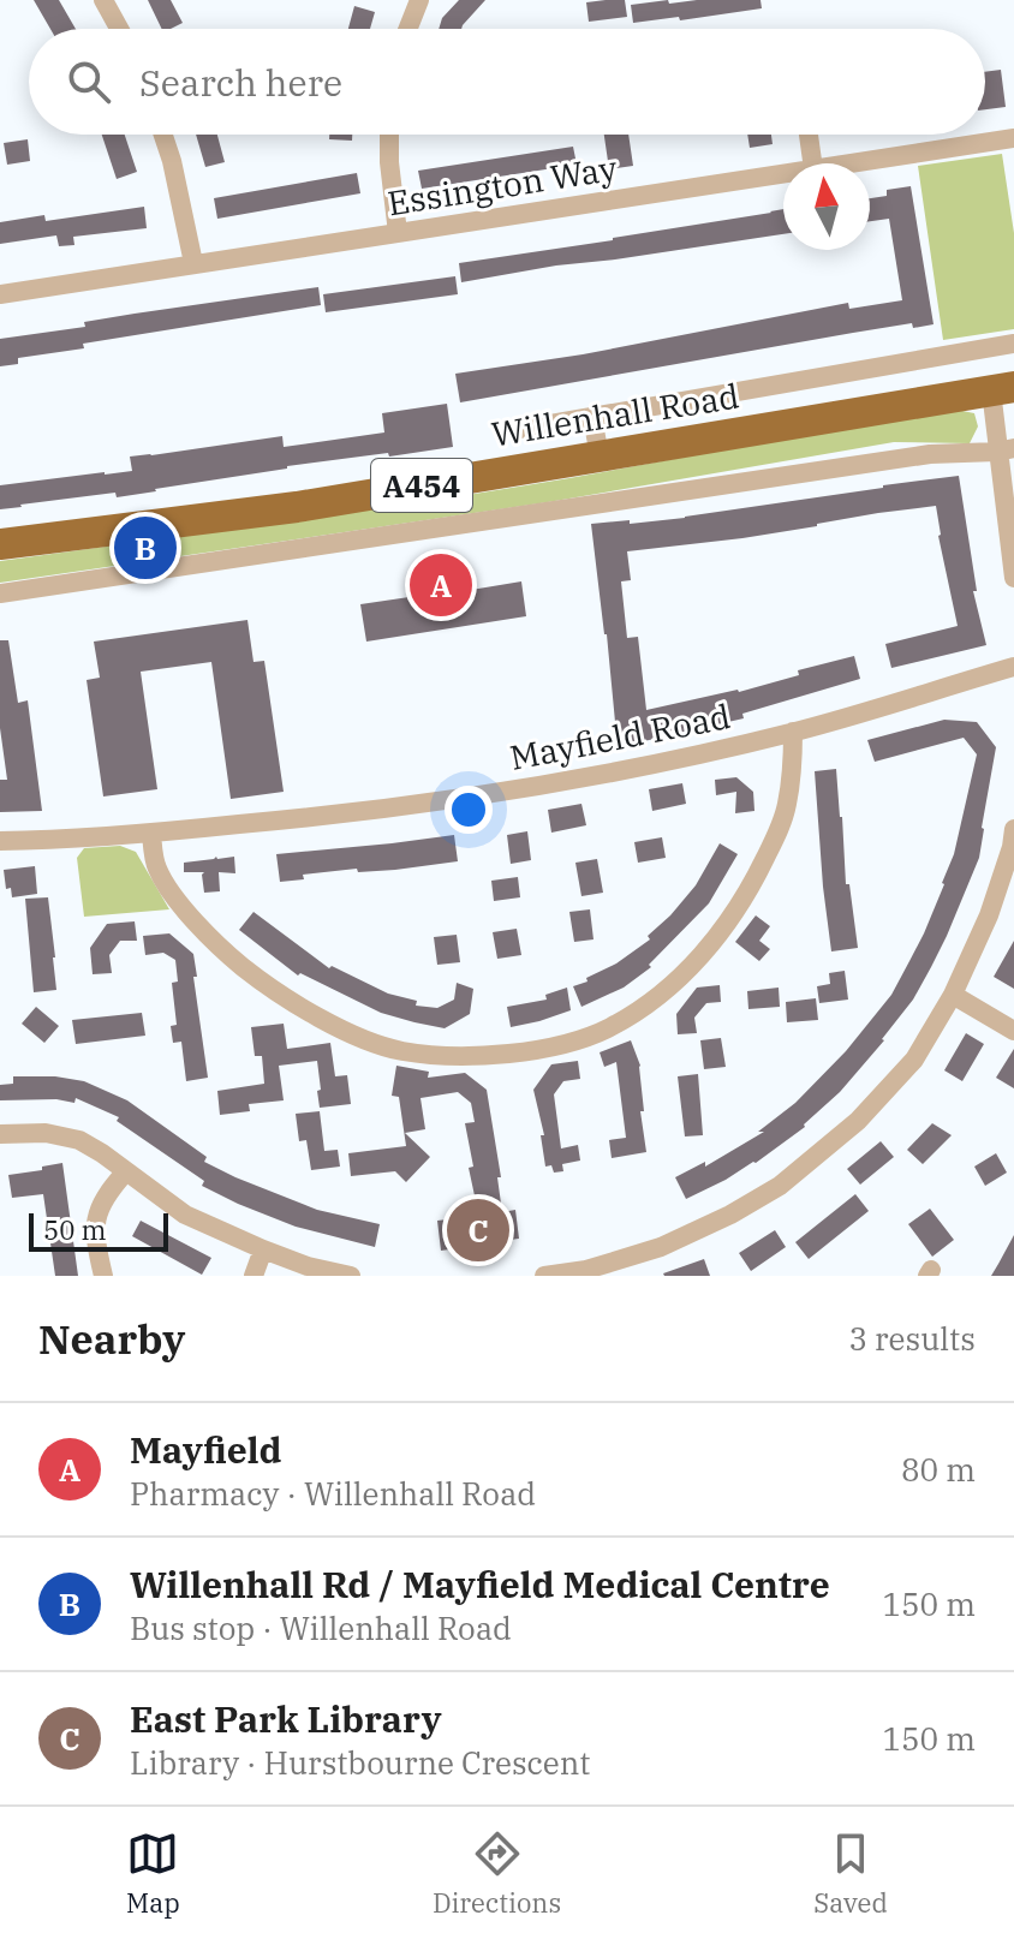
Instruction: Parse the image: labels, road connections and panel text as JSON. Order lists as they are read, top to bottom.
{
  "streets": {
    "highway": ["Willenhall Road", "A454"],
    "street": ["Essington Way", "Mayfield Road"]
  },
  "scale_bar": "50 m",
  "north": "top",
  "page": {
    "search": "Search here",
    "pins": ["B", "A", "C"],
    "scale": "50 m",
    "heading": ["Nearby", "3 results"],
    "list": [
      {
        "mark": "A",
        "name": "Mayfield",
        "note": "Pharmacy · Willenhall Road",
        "value": "80 m"
      },
      {
        "mark": "B",
        "name": "Willenhall Rd / Mayfield Medical Centre",
        "note": "Bus stop · Willenhall Road",
        "value": "150 m"
      },
      {
        "mark": "C",
        "name": "East Park Library",
        "note": "Library · Hurstbourne Crescent",
        "value": "150 m"
      }
    ],
    "nav": ["Map", "Directions", "Saved"]
  }
}
